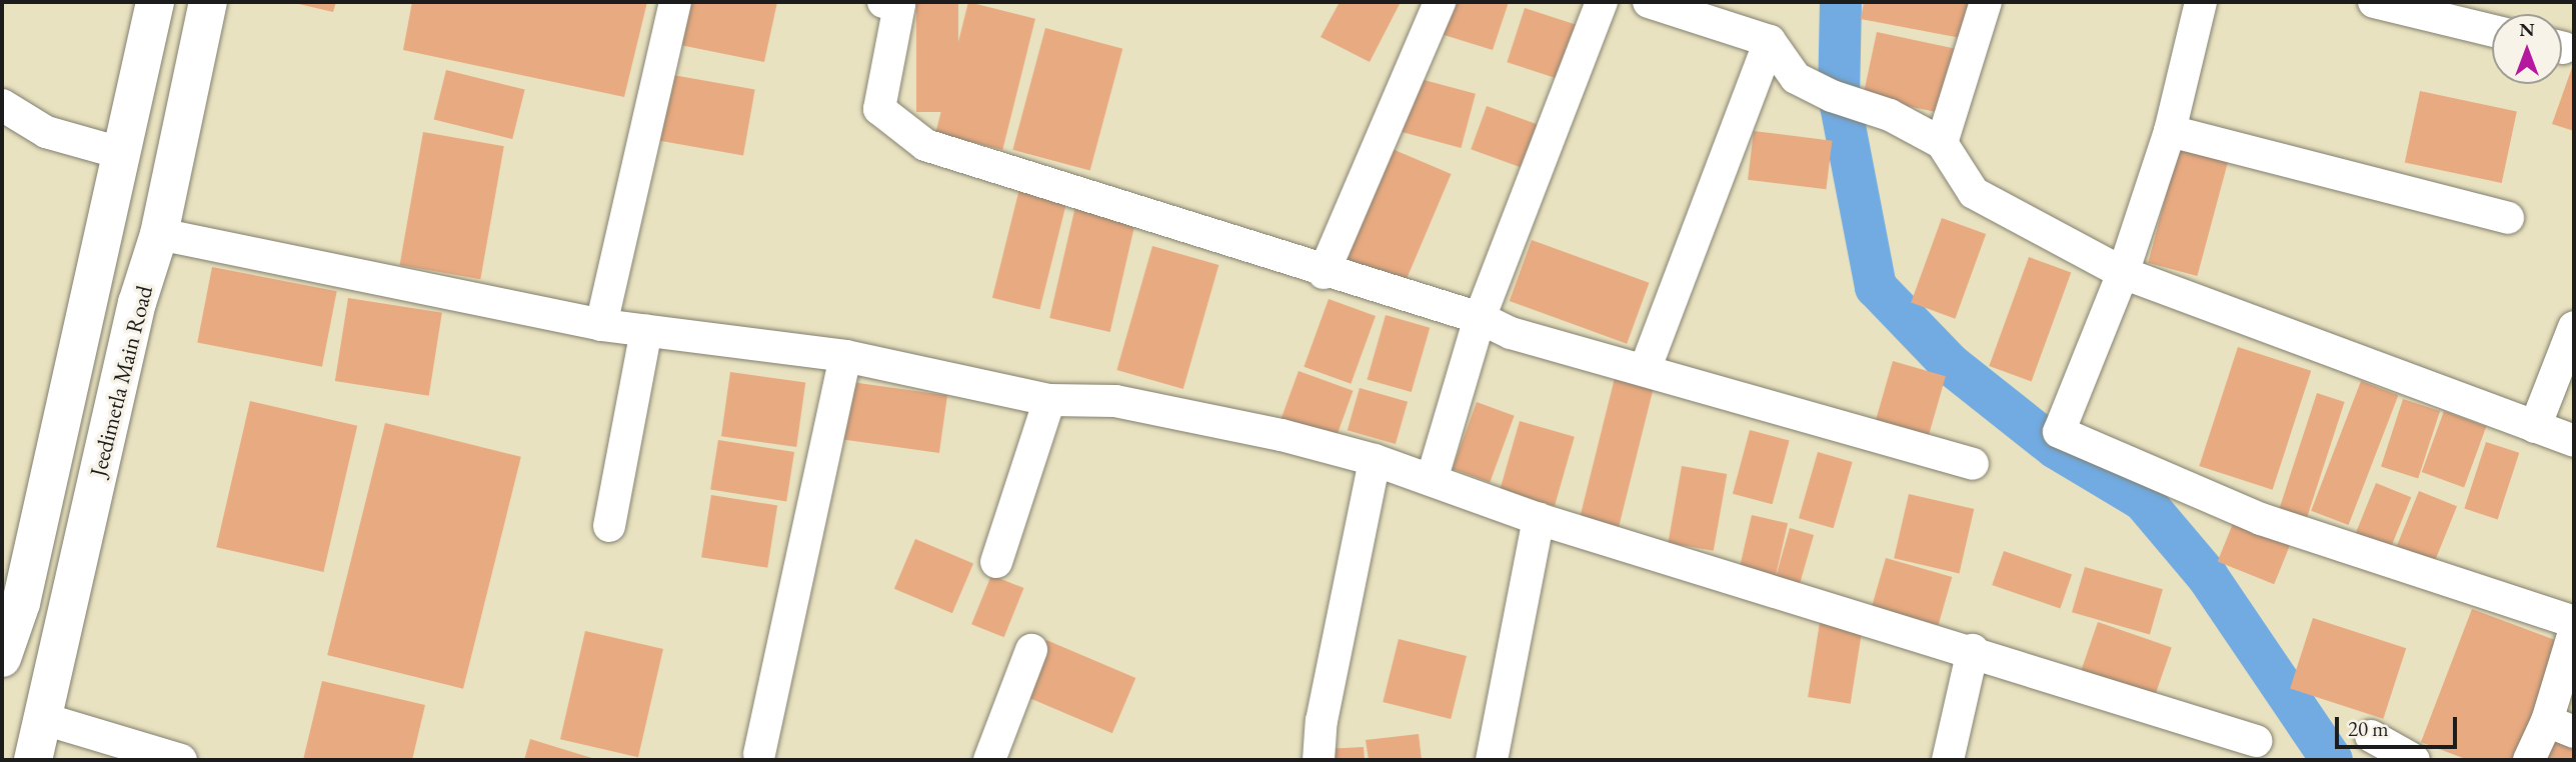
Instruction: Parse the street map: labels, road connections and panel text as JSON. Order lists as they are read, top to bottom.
{
  "streets": {
    "main road": ["Jeedimetla Main Road"]
  },
  "scale_bar": "20 m",
  "north": "top"
}
